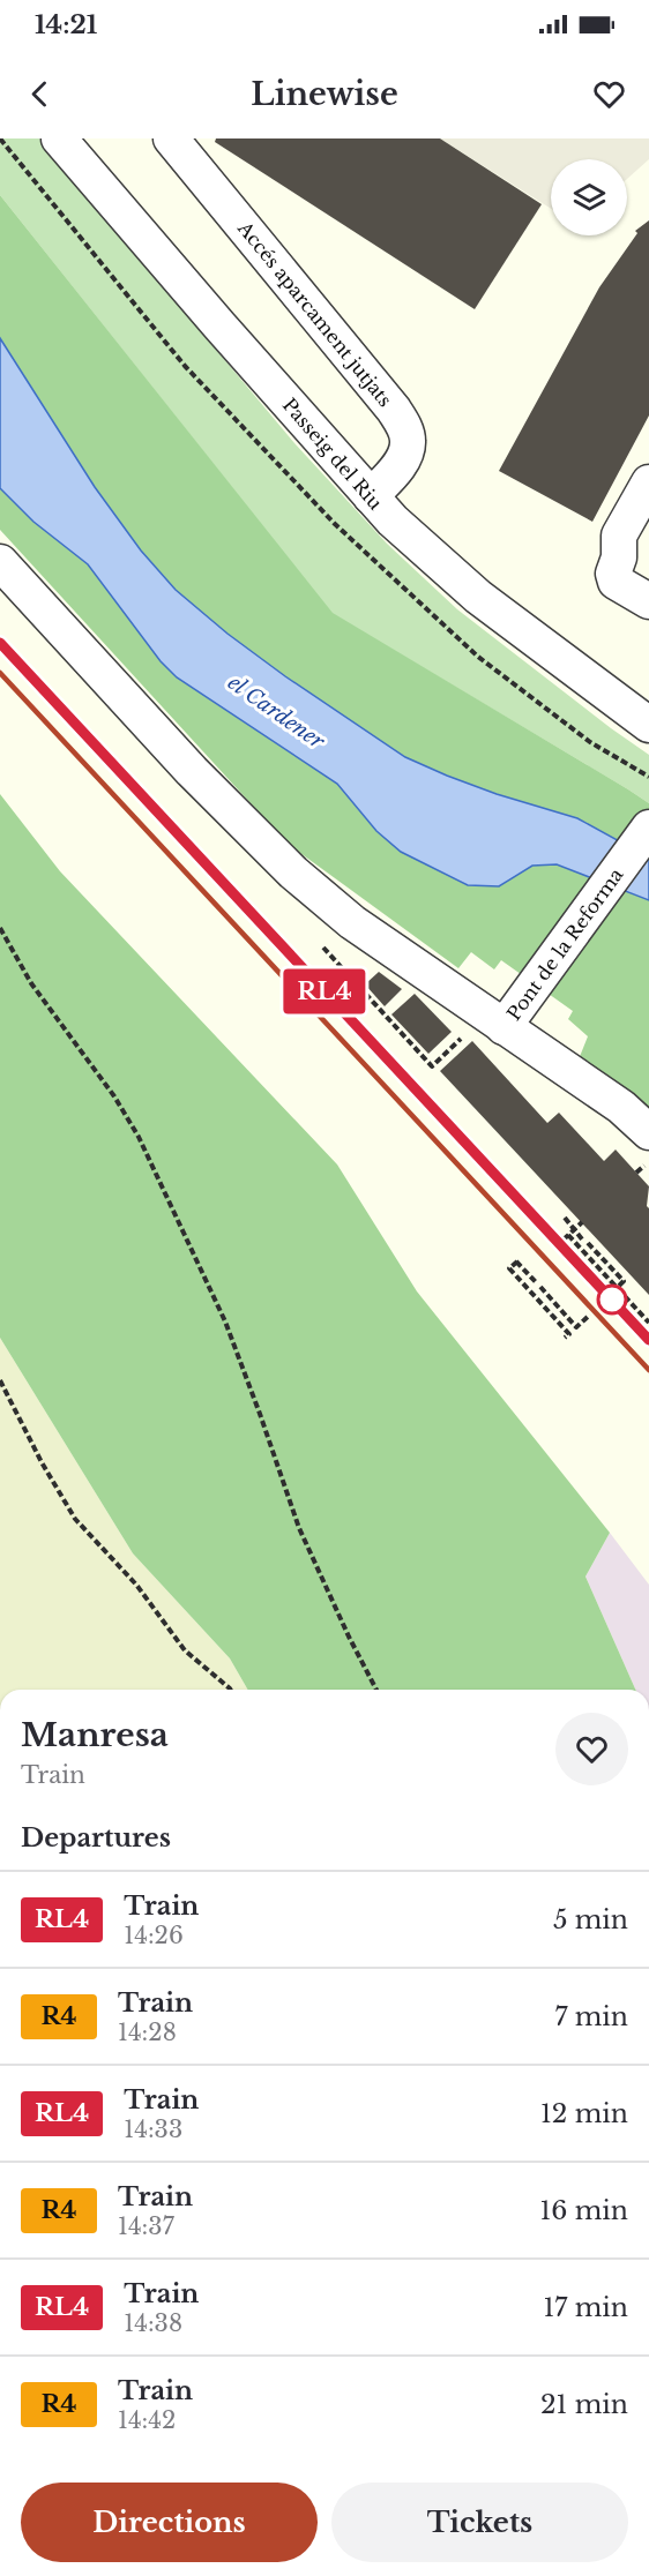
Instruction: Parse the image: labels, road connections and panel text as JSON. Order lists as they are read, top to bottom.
{
  "streets": {
    "street": ["Accés aparcament jutjats", "Passeig del Riu", "Pont de la Reforma"]
  },
  "crossings": [
    ["Accés aparcament jutjats", "Passeig del Riu"]
  ],
  "water": ["el Cardener"],
  "page": {
    "status": "14:21",
    "header": "Linewise",
    "on_map": "RL4",
    "heading": [
      ["Manresa", "Train"],
      "Departures"
    ],
    "list": [
      {
        "mark": "RL4",
        "name": "Train",
        "note": "14:26",
        "value": "5 min"
      },
      {
        "mark": "R4",
        "name": "Train",
        "note": "14:28",
        "value": "7 min"
      },
      {
        "mark": "RL4",
        "name": "Train",
        "note": "14:33",
        "value": "12 min"
      },
      {
        "mark": "R4",
        "name": "Train",
        "note": "14:37",
        "value": "16 min"
      },
      {
        "mark": "RL4",
        "name": "Train",
        "note": "14:38",
        "value": "17 min"
      },
      {
        "mark": "R4",
        "name": "Train",
        "note": "14:42",
        "value": "21 min"
      }
    ],
    "buttons": ["Directions", "Tickets"]
  }
}
